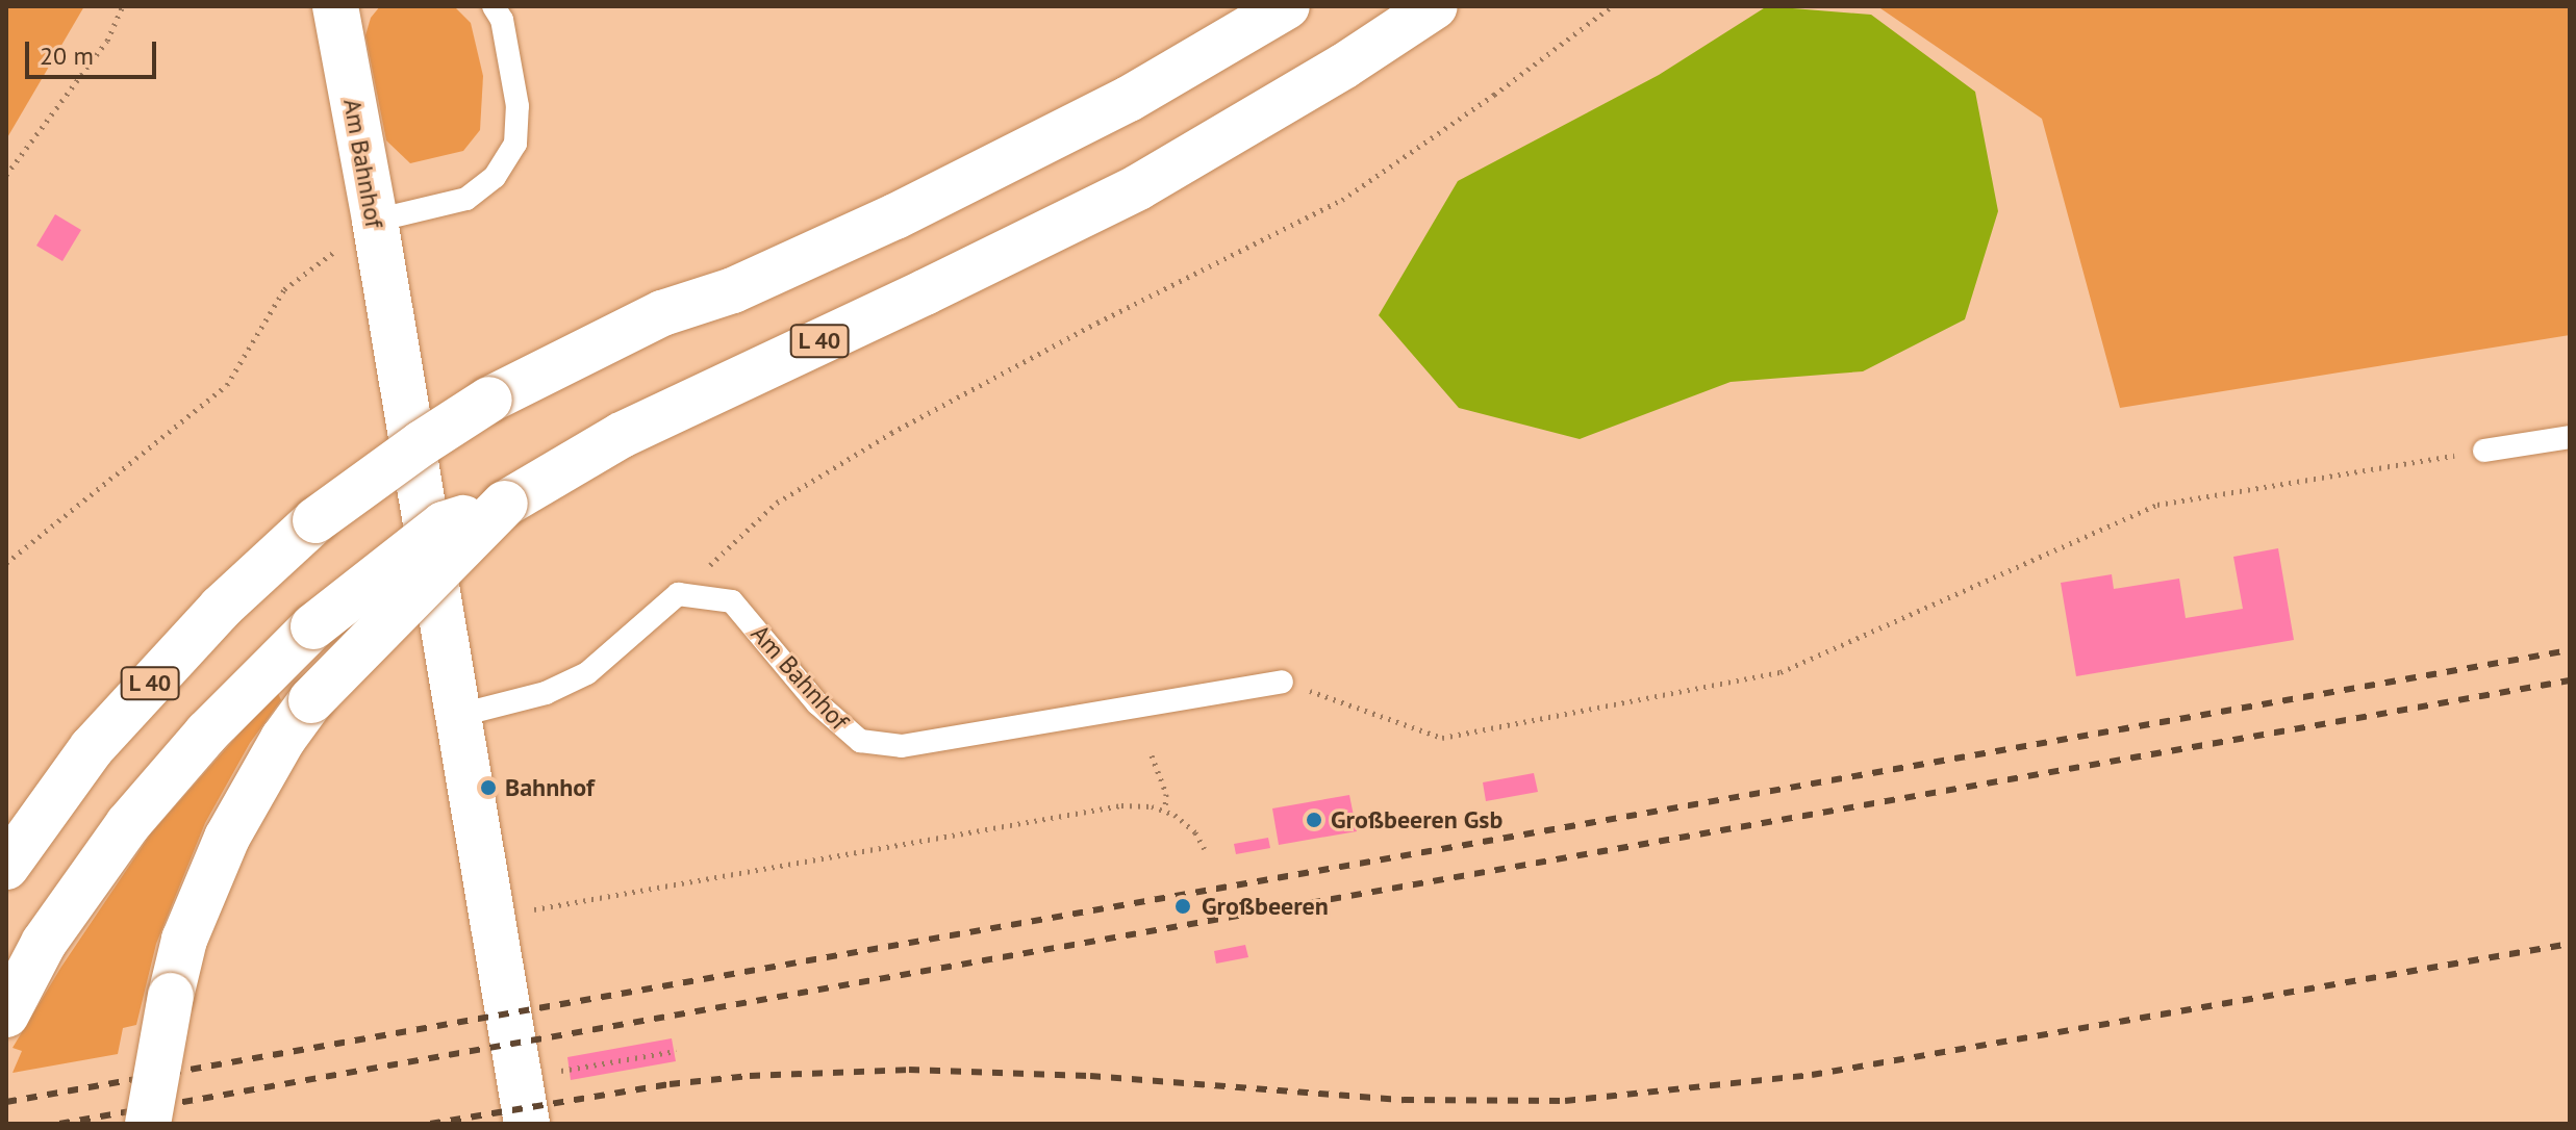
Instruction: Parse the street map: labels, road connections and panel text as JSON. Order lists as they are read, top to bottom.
{
  "streets": {
    "main road": ["Am Bahnhof", "L 40"]
  },
  "places": ["Bahnhof", "Großbeeren Gsb", "Großbeeren"],
  "scale_bar": "20 m"
}
